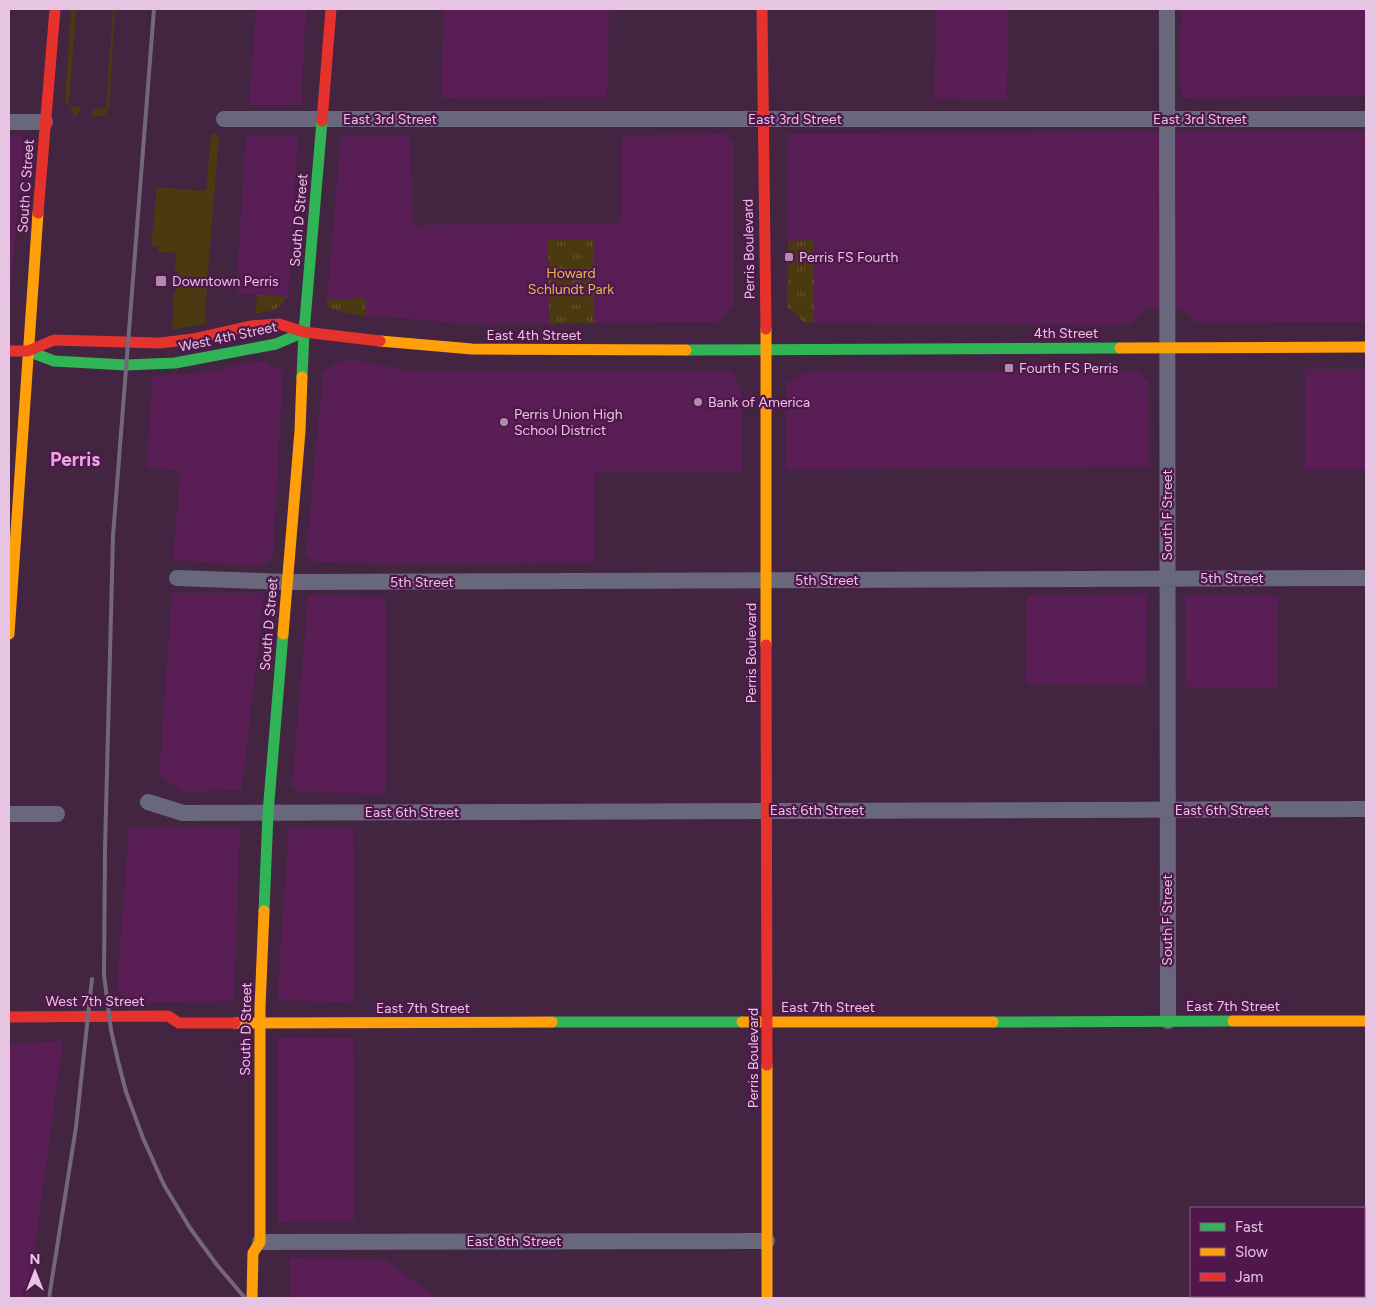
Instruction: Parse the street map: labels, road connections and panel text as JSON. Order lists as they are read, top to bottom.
{
  "streets": {
    "main road": [
      "South C Street",
      "South D Street",
      "Perris Boulevard",
      "4th Street",
      "East 4th Street",
      "West 4th Street",
      "West 7th Street",
      "East 7th Street"
    ],
    "street": [
      "East 3rd Street",
      "South F Street",
      "5th Street",
      "East 6th Street",
      "East 8th Street"
    ]
  },
  "crossings": [
    ["East 3rd Street", "South D Street"],
    ["East 3rd Street", "Perris Boulevard"],
    ["East 3rd Street", "South F Street"],
    ["South C Street", "West 4th Street"],
    ["South D Street", "East 4th Street"],
    ["South D Street", "West 4th Street"],
    ["South D Street", "5th Street"],
    ["South D Street", "East 6th Street"],
    ["South D Street", "West 7th Street"],
    ["South D Street", "East 7th Street"],
    ["South D Street", "East 8th Street"],
    ["Perris Boulevard", "4th Street"],
    ["Perris Boulevard", "East 4th Street"],
    ["Perris Boulevard", "5th Street"],
    ["Perris Boulevard", "East 6th Street"],
    ["Perris Boulevard", "East 7th Street"],
    ["Perris Boulevard", "East 8th Street"],
    ["4th Street", "East 4th Street"],
    ["4th Street", "South F Street"],
    ["East 4th Street", "West 4th Street"],
    ["South F Street", "5th Street"],
    ["South F Street", "East 6th Street"],
    ["South F Street", "East 7th Street"],
    ["West 7th Street", "East 7th Street"]
  ],
  "districts": ["Perris"],
  "parks": ["Howard Schlundt Park"],
  "places": {
    "transit": ["Perris FS Fourth", "Downtown Perris", "Fourth FS Perris"],
    "other": ["Bank of America", "Perris Union High School District"]
  },
  "legend": ["Fast", "Slow", "Jam"],
  "north": "top"
}
